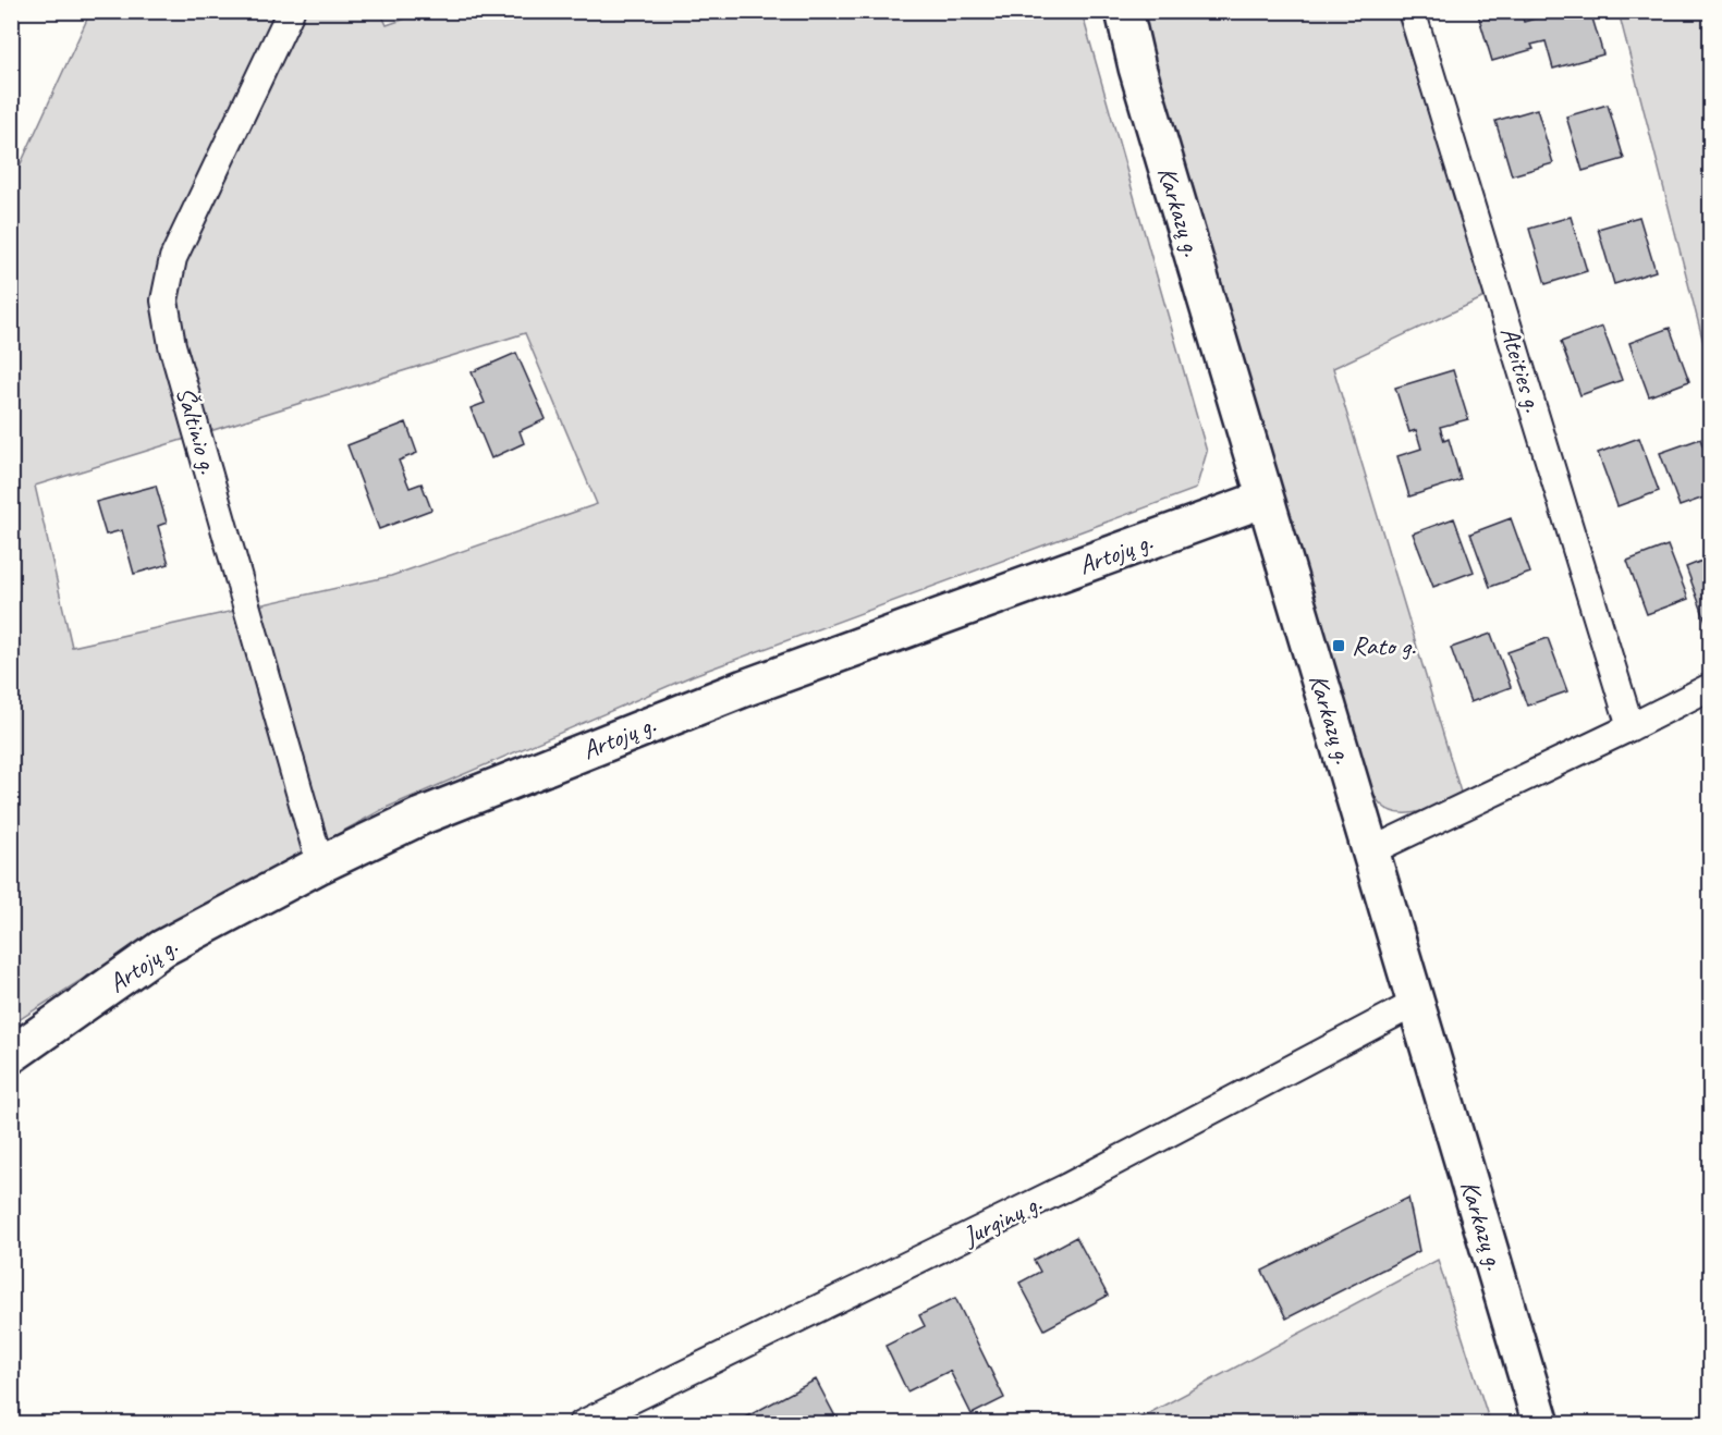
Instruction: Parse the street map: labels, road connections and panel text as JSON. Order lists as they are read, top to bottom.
{
  "streets": {
    "main road": ["Karkazų g.", "Artojų g."],
    "street": ["Ateities g.", "Šaltinio g.", "Jurginų g."]
  },
  "crossings": [
    ["Karkazų g.", "Artojų g."],
    ["Karkazų g.", "Jurginų g."],
    ["Šaltinio g.", "Artojų g."]
  ],
  "places": {
    "transit": ["Rato g."]
  }
}
